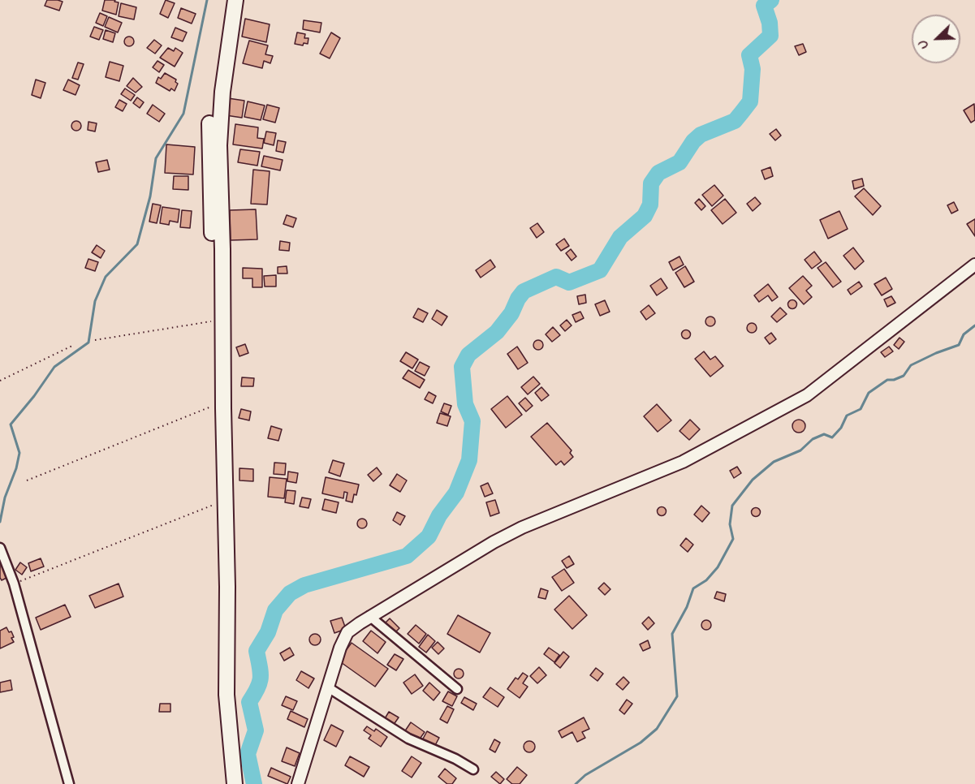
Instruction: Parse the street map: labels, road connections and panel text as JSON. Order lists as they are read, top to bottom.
{
  "north": "bottom left"
}
